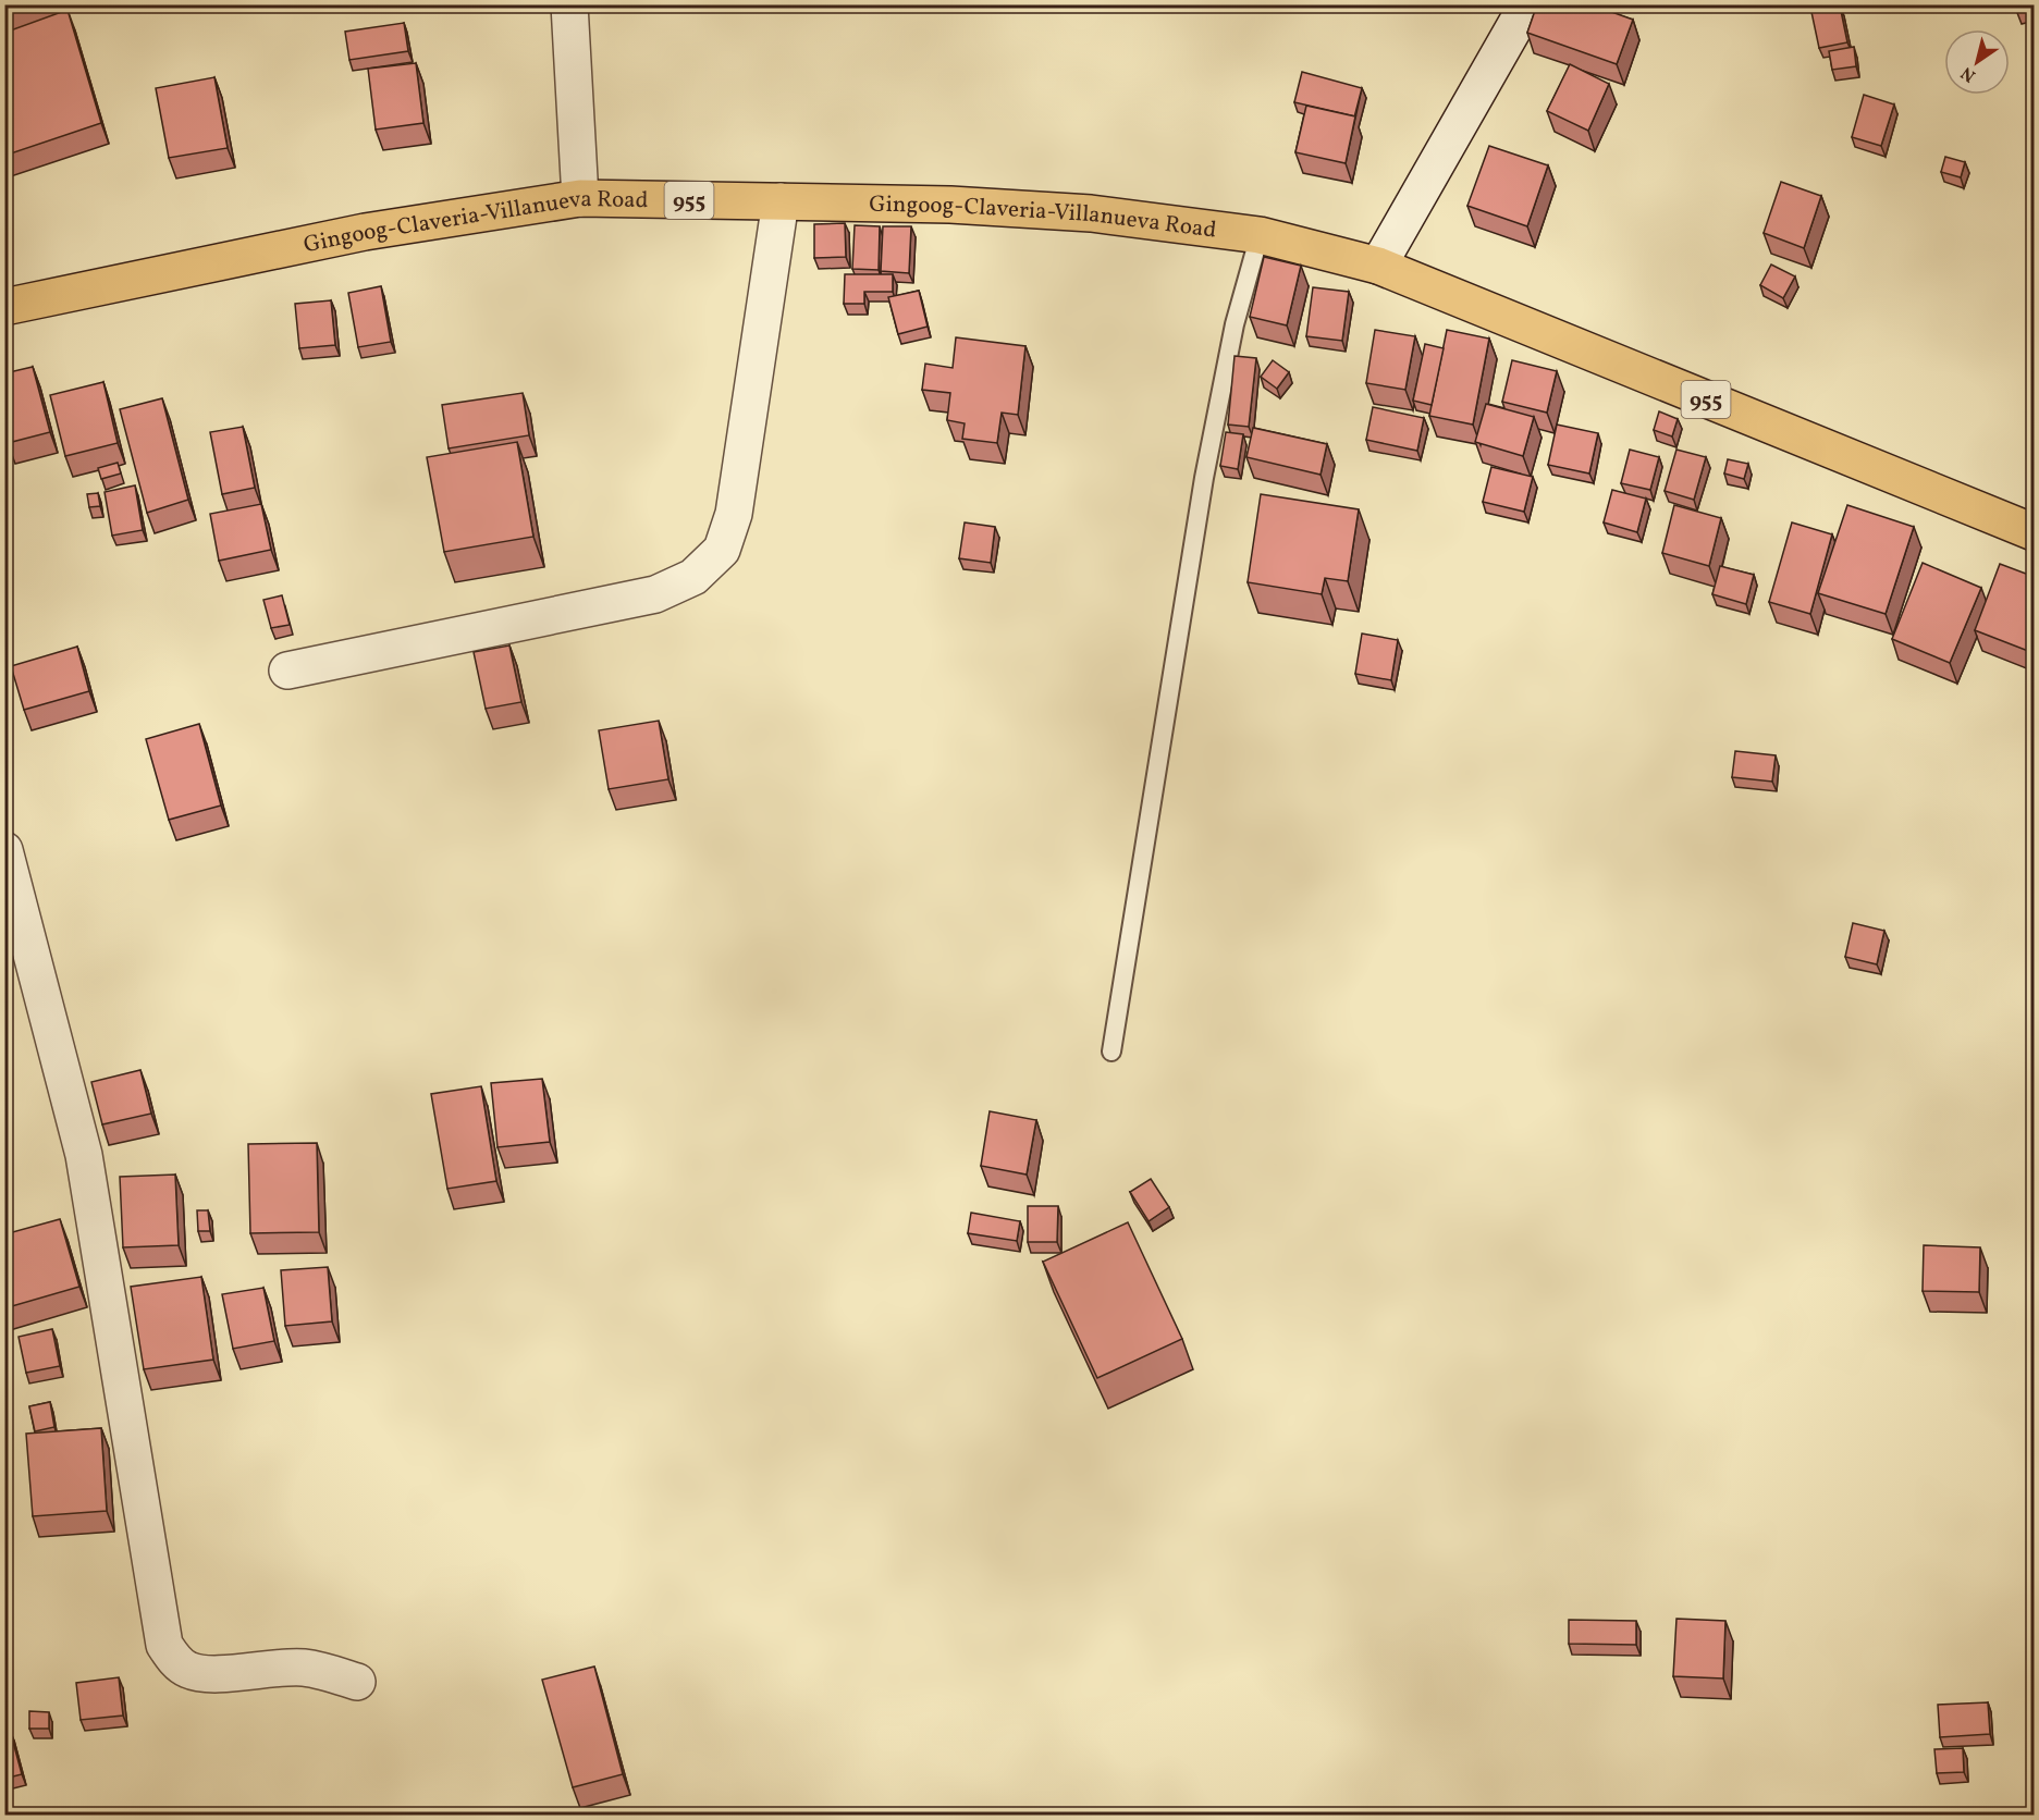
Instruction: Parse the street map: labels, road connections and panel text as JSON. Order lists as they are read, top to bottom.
{
  "streets": {
    "main road": ["955", "Gingoog-Claveria-Villanueva Road"]
  },
  "north": "bottom left"
}
